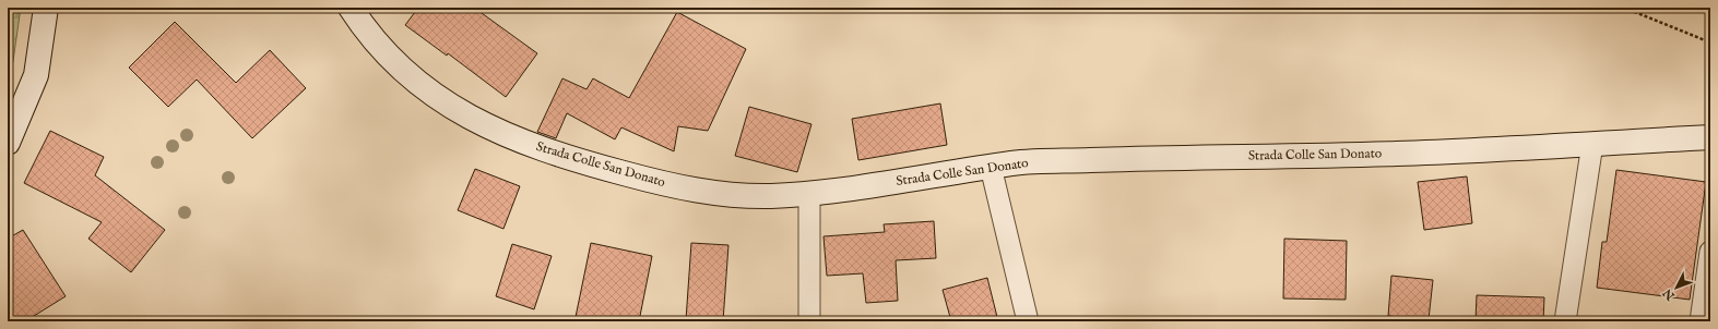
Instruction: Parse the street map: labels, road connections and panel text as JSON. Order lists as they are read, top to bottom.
{
  "streets": {
    "street": ["Strada Colle San Donato"]
  },
  "north": "bottom left"
}
